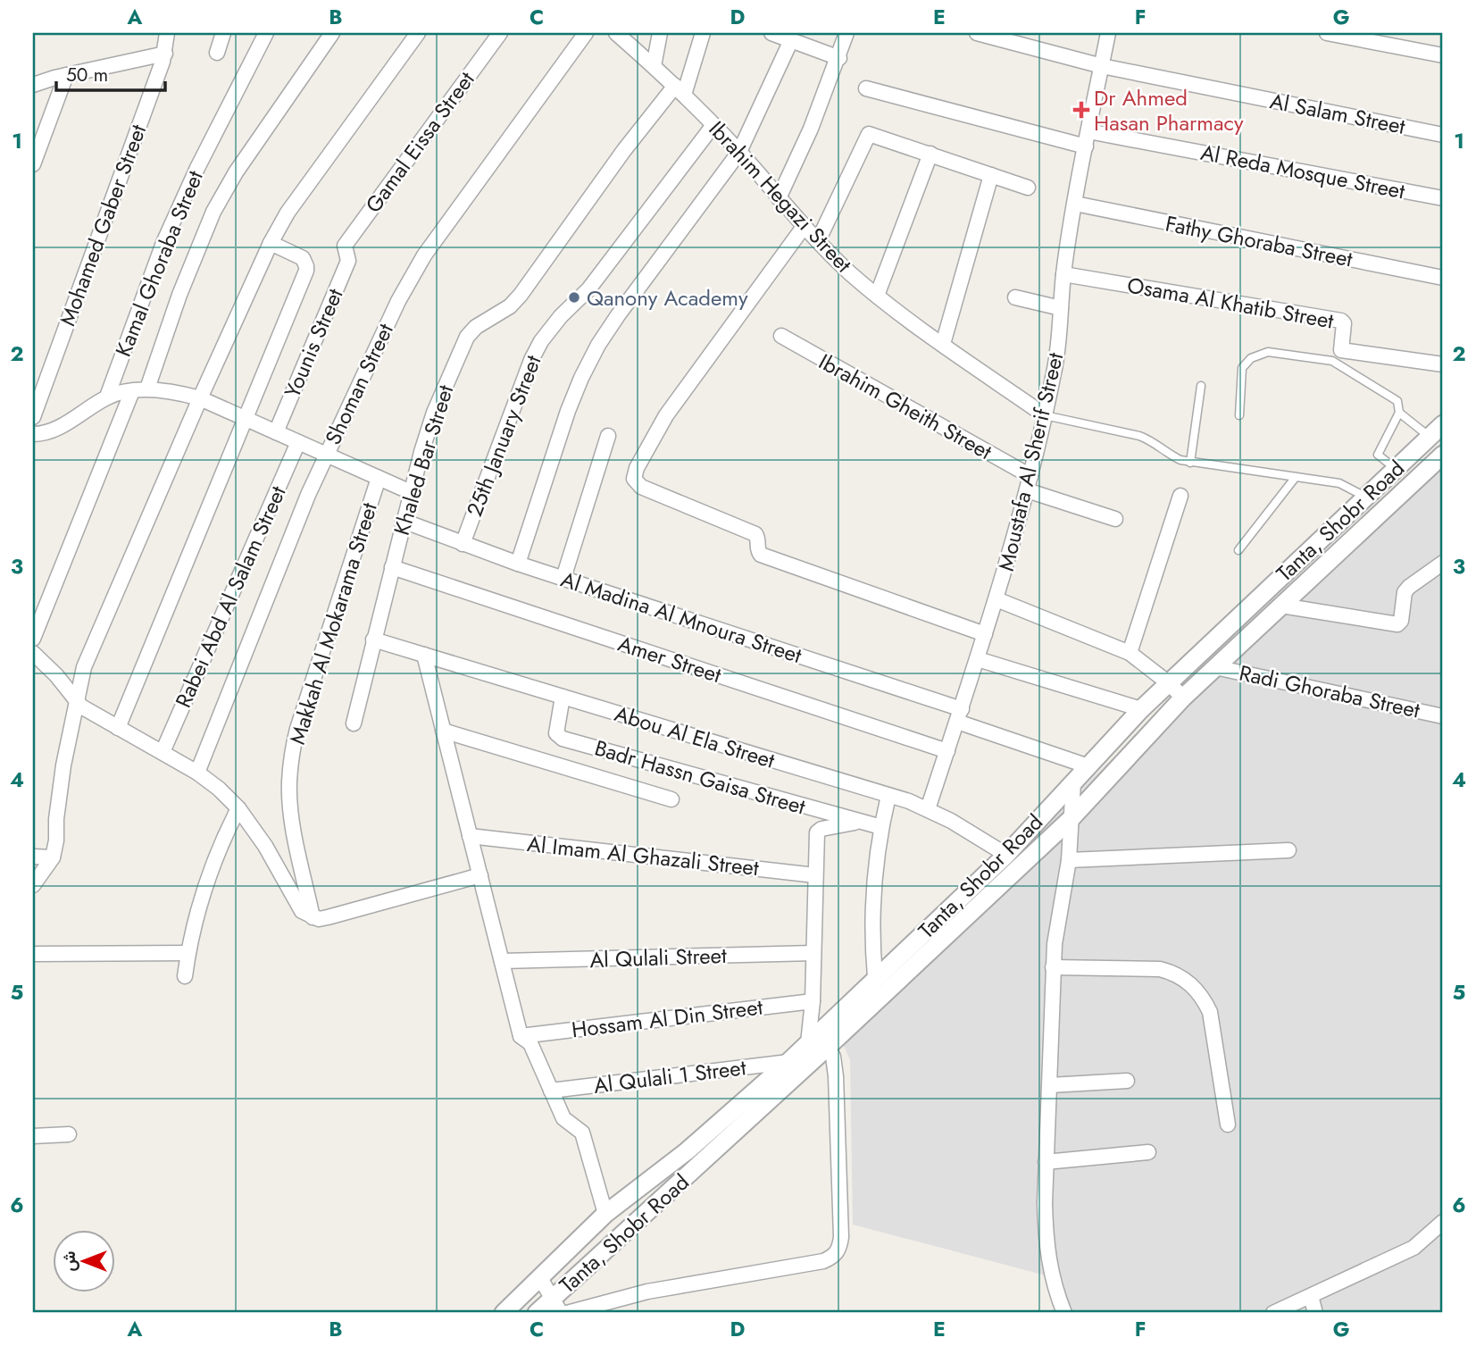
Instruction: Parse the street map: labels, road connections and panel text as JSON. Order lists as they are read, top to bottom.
{
  "streets": {
    "street": [
      "Al Salam Street",
      "Gamal Eissa Street",
      "Al Reda Mosque Street",
      "Ibrahim Hegazi Street",
      "Mohamed Gaber Street",
      "Fathy Ghoraba Street",
      "Kamal Ghoraba Street",
      "Osama Al Khatib Street",
      "Younis Street",
      "Shoman Street",
      "Ibrahim Gheith Street",
      "25th January Street",
      "Khaled Bar Street",
      "Moustafa Al Sherif Street",
      "Tanta, Shobr Road",
      "Rabei Abd Al Salam Street",
      "Al Madina Al Mnoura Street",
      "Makkah Al Mokarama Street",
      "Amer Street",
      "Radi Ghoraba Street",
      "Abou Al Ela Street",
      "Badr Hassn Gaisa Street",
      "Al Imam Al Ghazali Street",
      "Al Qulali Street",
      "Hossam Al Din Street",
      "Al Qulali 1 Street"
    ]
  },
  "crossings": [
    ["Al Salam Street", "Moustafa Al Sherif Street"],
    ["Gamal Eissa Street", "Younis Street"],
    ["Al Reda Mosque Street", "Moustafa Al Sherif Street"],
    ["Ibrahim Hegazi Street", "25th January Street"],
    ["Ibrahim Hegazi Street", "Khaled Bar Street"],
    ["Ibrahim Hegazi Street", "Moustafa Al Sherif Street"],
    ["Fathy Ghoraba Street", "Moustafa Al Sherif Street"],
    ["Osama Al Khatib Street", "Moustafa Al Sherif Street"],
    ["Ibrahim Gheith Street", "Moustafa Al Sherif Street"],
    ["25th January Street", "Al Madina Al Mnoura Street"],
    ["Khaled Bar Street", "Al Madina Al Mnoura Street"],
    ["Khaled Bar Street", "Amer Street"],
    ["Khaled Bar Street", "Abou Al Ela Street"],
    ["Moustafa Al Sherif Street", "Al Madina Al Mnoura Street"],
    ["Moustafa Al Sherif Street", "Amer Street"],
    ["Moustafa Al Sherif Street", "Abou Al Ela Street"],
    ["Tanta, Shobr Road", "Al Madina Al Mnoura Street"],
    ["Tanta, Shobr Road", "Radi Ghoraba Street"],
    ["Tanta, Shobr Road", "Abou Al Ela Street"],
    ["Tanta, Shobr Road", "Al Qulali 1 Street"],
    ["Abou Al Ela Street", "Badr Hassn Gaisa Street"]
  ],
  "places": {
    "health": ["Dr Ahmed Hasan Pharmacy"],
    "other": ["Qanony Academy"]
  },
  "scale_bar": "50 m",
  "north": "left",
  "grid": {
    "columns": [
      "A",
      "B",
      "C",
      "D",
      "E",
      "F",
      "G"
    ],
    "rows": [
      "1",
      "2",
      "3",
      "4",
      "5",
      "6"
    ]
  }
}
